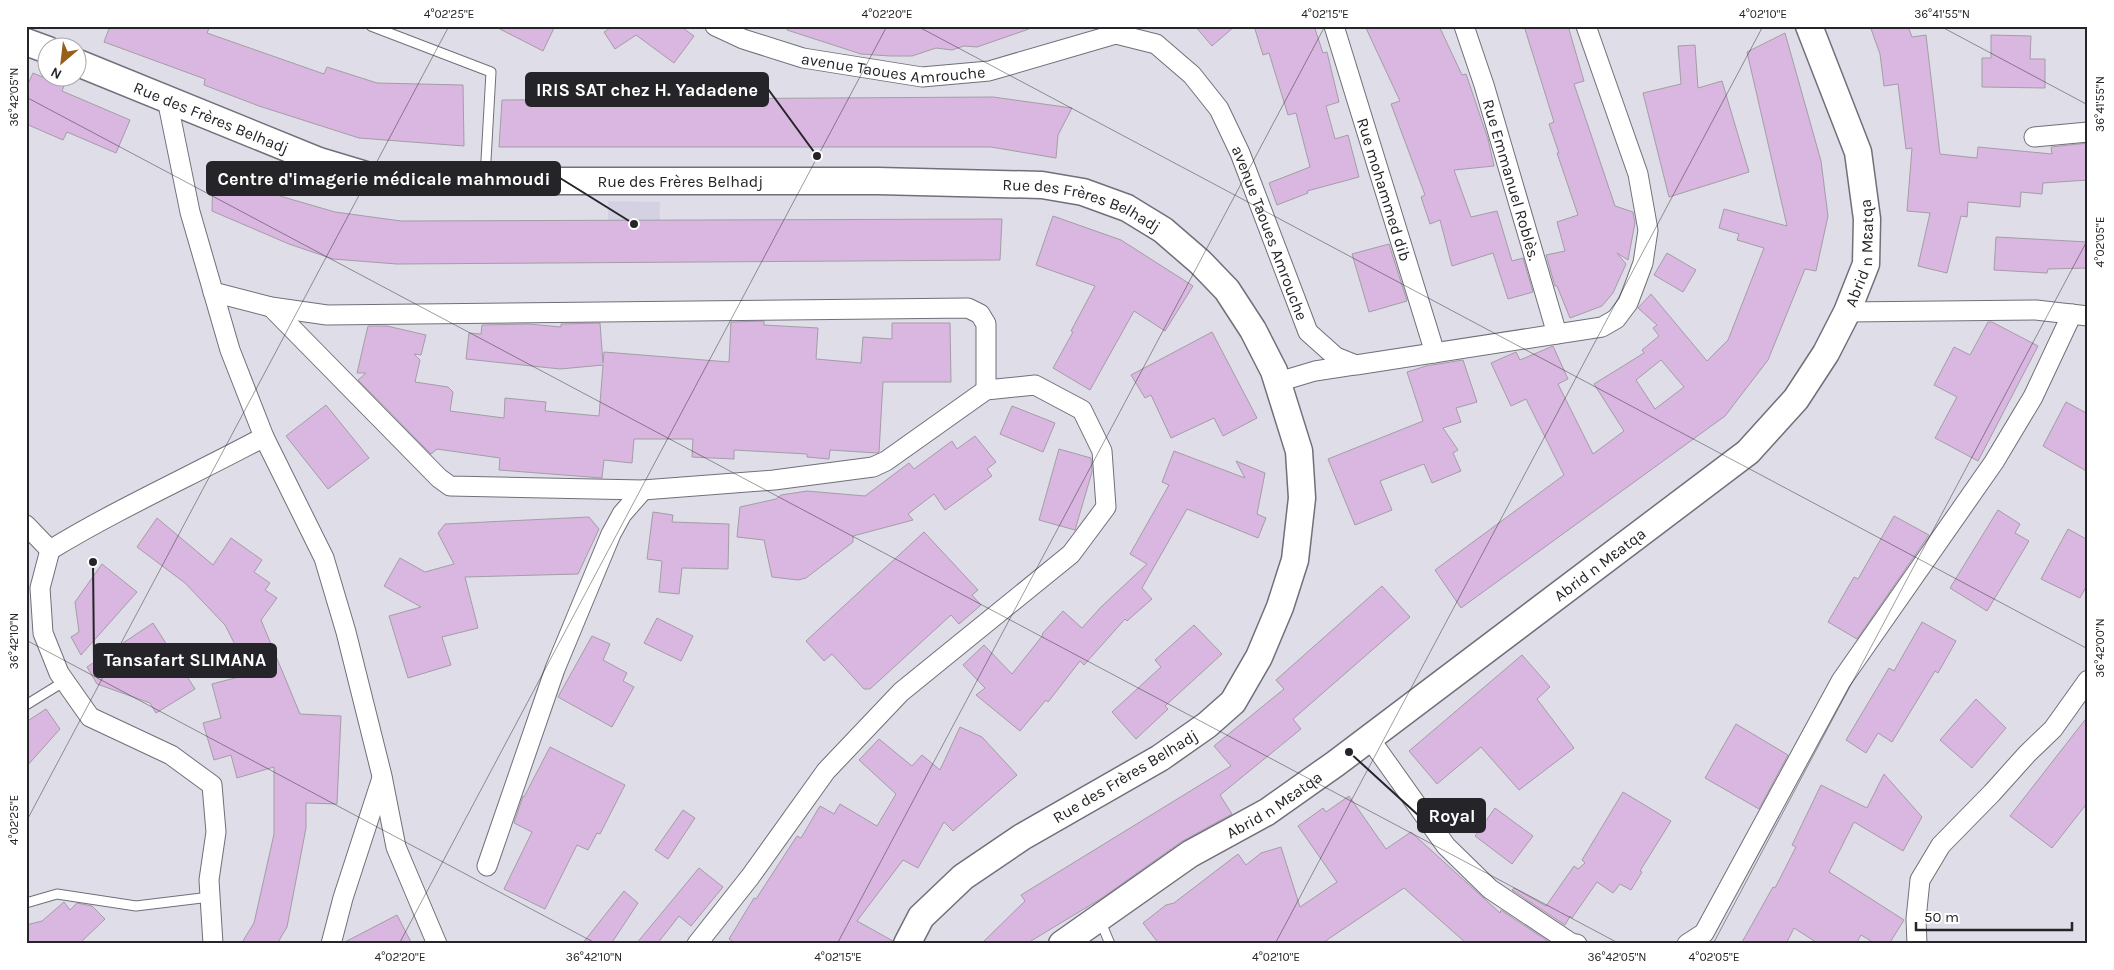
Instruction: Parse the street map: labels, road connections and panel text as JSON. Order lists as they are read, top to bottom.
{
  "streets": {
    "main road": ["Rue des Frères Belhadj", "Abrid n Mɛatqa"],
    "street": ["avenue Taoues Amrouche", "Rue Emmanuel Roblès.", "Rue mohammed dib"]
  },
  "places": [
    "IRIS SAT chez H. Yadadene",
    "Centre d'imagerie médicale mahmoudi",
    "Tansafart SLIMANA",
    "Royal"
  ],
  "scale_bar": "50 m",
  "north": "bottom left",
  "coordinates": [
    "4°02'25\"E",
    "4°02'20\"E",
    "4°02'15\"E",
    "4°02'10\"E",
    "36°41'55\"N",
    "36°42'05\"N",
    "4°02'05\"E",
    "36°42'10\"N",
    "36°42'00\"N"
  ]
}
